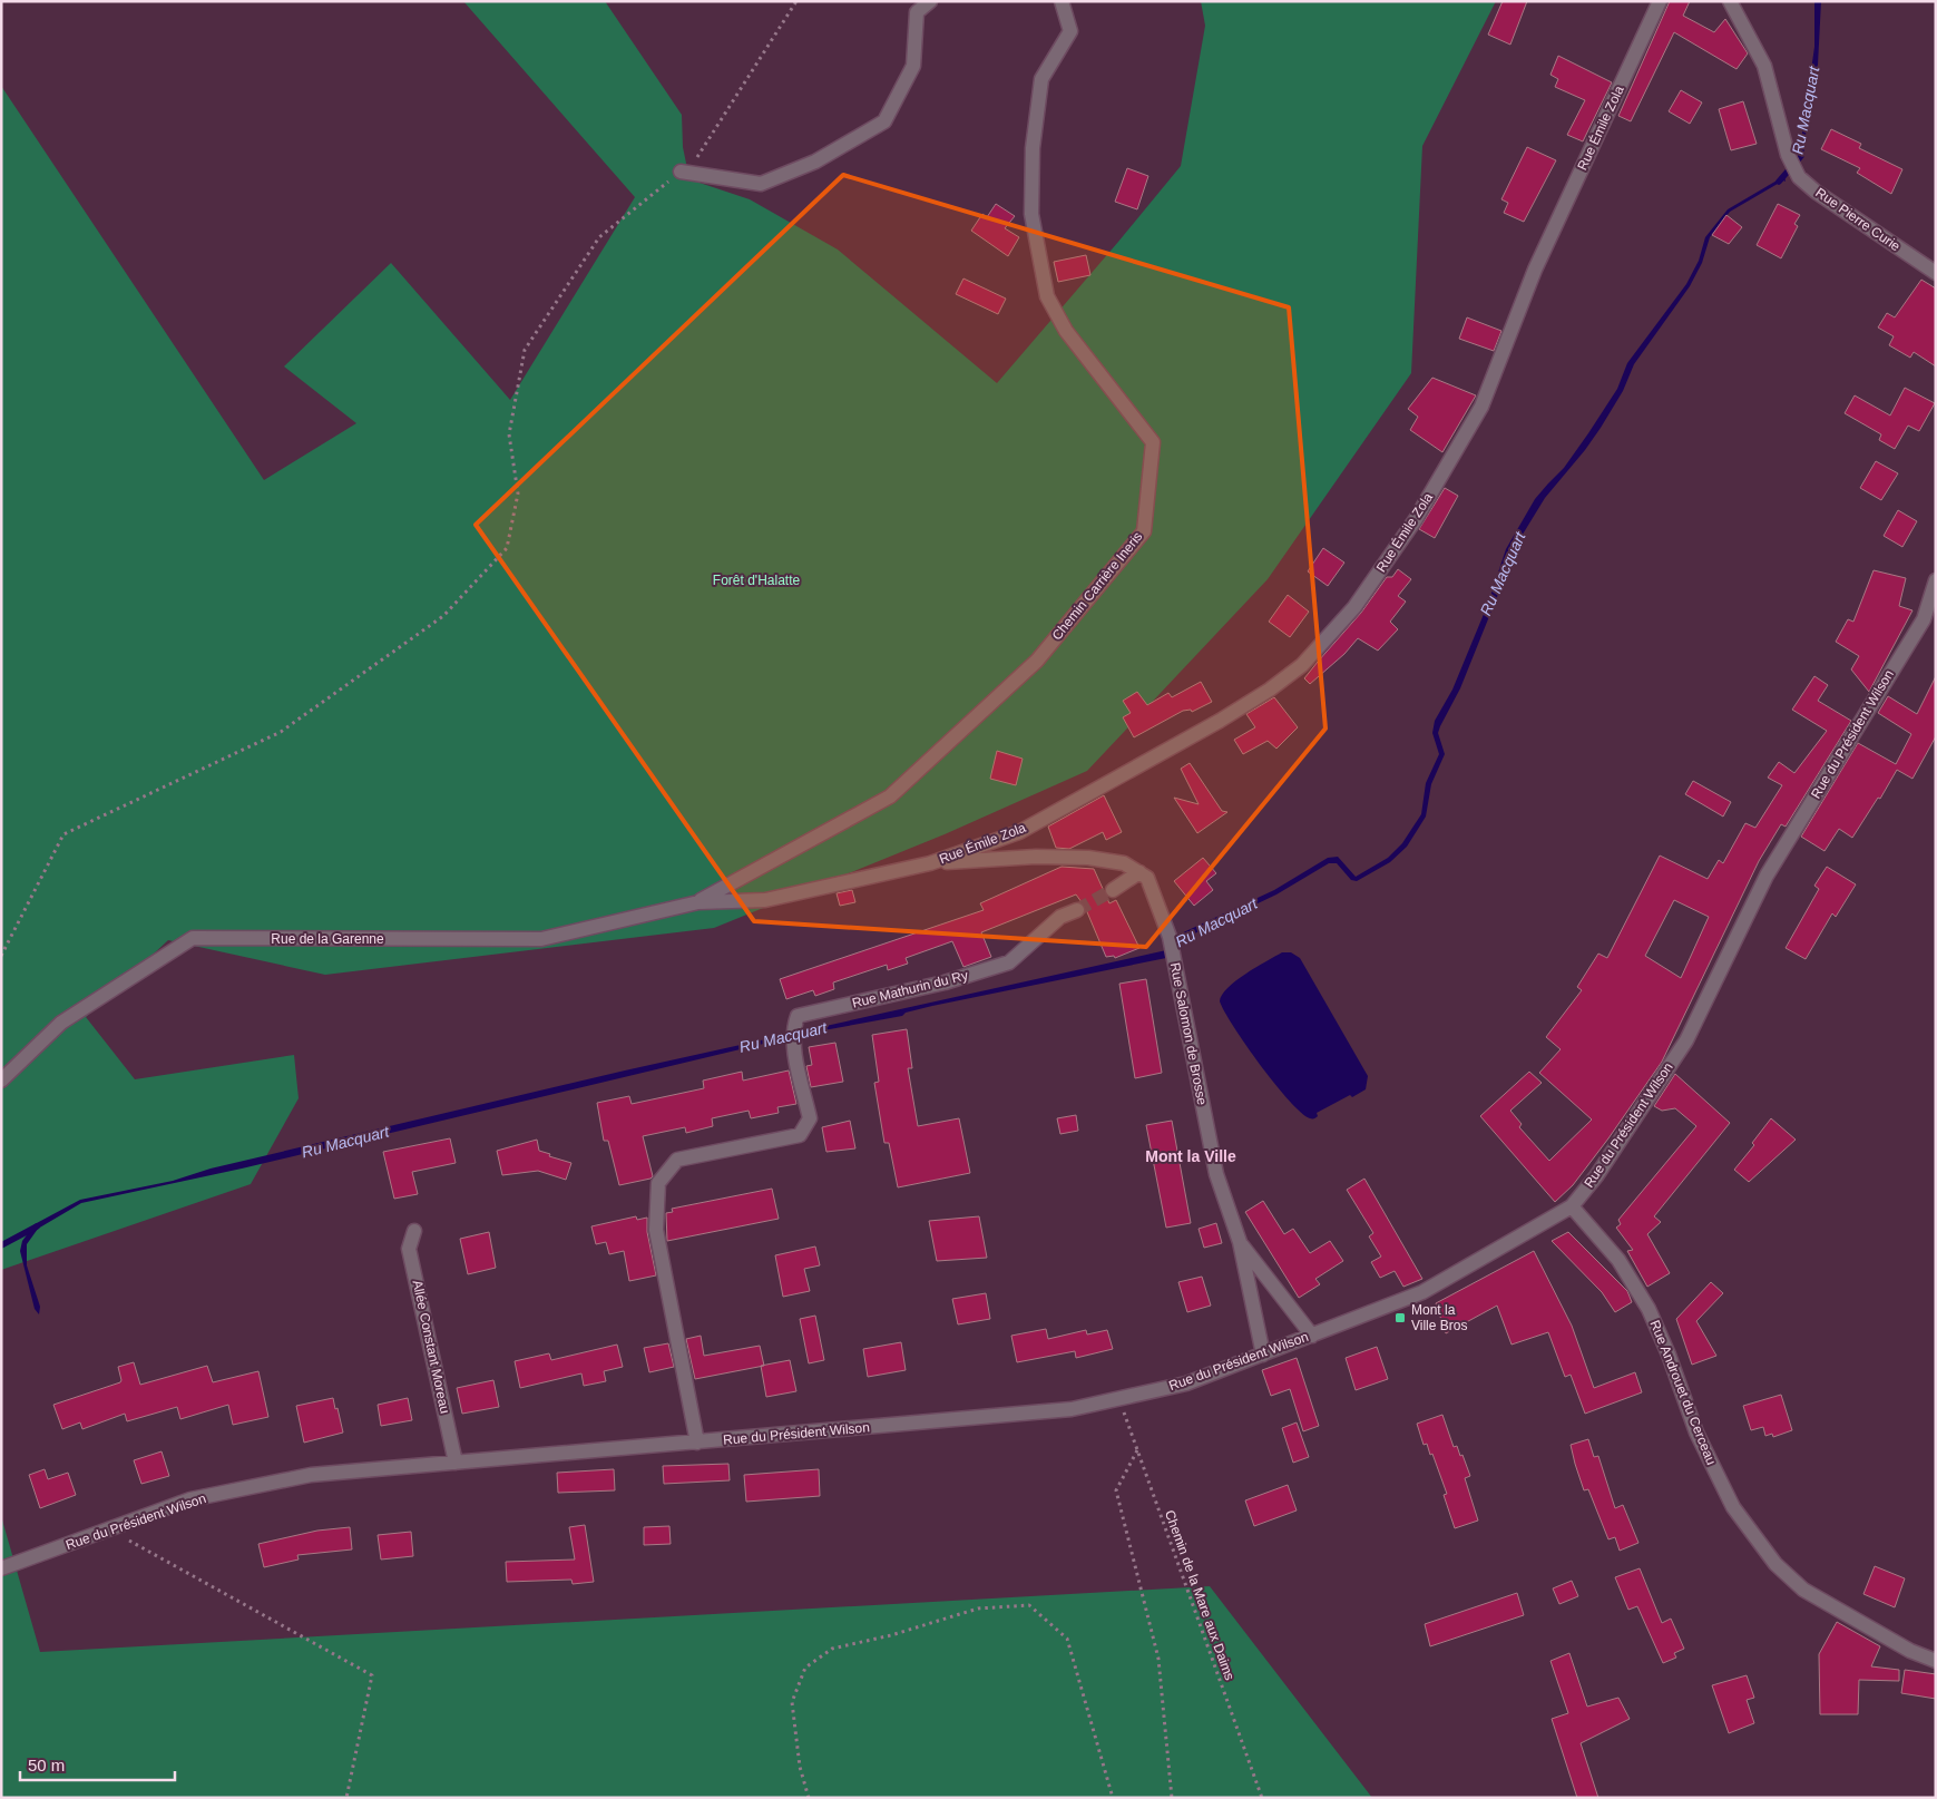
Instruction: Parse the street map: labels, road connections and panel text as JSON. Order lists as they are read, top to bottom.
{
  "streets": {
    "street": [
      "Rue Émile Zola",
      "Rue Pierre Curie",
      "Chemin Carrière Ineris",
      "Rue du Président Wilson",
      "Rue de la Garenne",
      "Rue Mathurin du Ry",
      "Rue Salomon de Brosse",
      "Allée Constant Moreau",
      "Rue Androuet du Cerceau"
    ],
    "path": ["Chemin de la Mare aux Daims"]
  },
  "crossings": [
    ["Chemin Carrière Ineris", "Rue de la Garenne"],
    ["Rue du Président Wilson", "Rue Mathurin du Ry"],
    ["Rue du Président Wilson", "Rue Salomon de Brosse"],
    ["Rue du Président Wilson", "Allée Constant Moreau"],
    ["Rue du Président Wilson", "Rue Androuet du Cerceau"],
    ["Rue du Président Wilson", "Chemin de la Mare aux Daims"]
  ],
  "districts": ["Mont la Ville"],
  "water": ["Ru Macquart"],
  "parks": ["Forêt d'Halatte"],
  "places": {
    "transit": ["Mont la Ville Bros"]
  },
  "scale_bar": "50 m"
}
